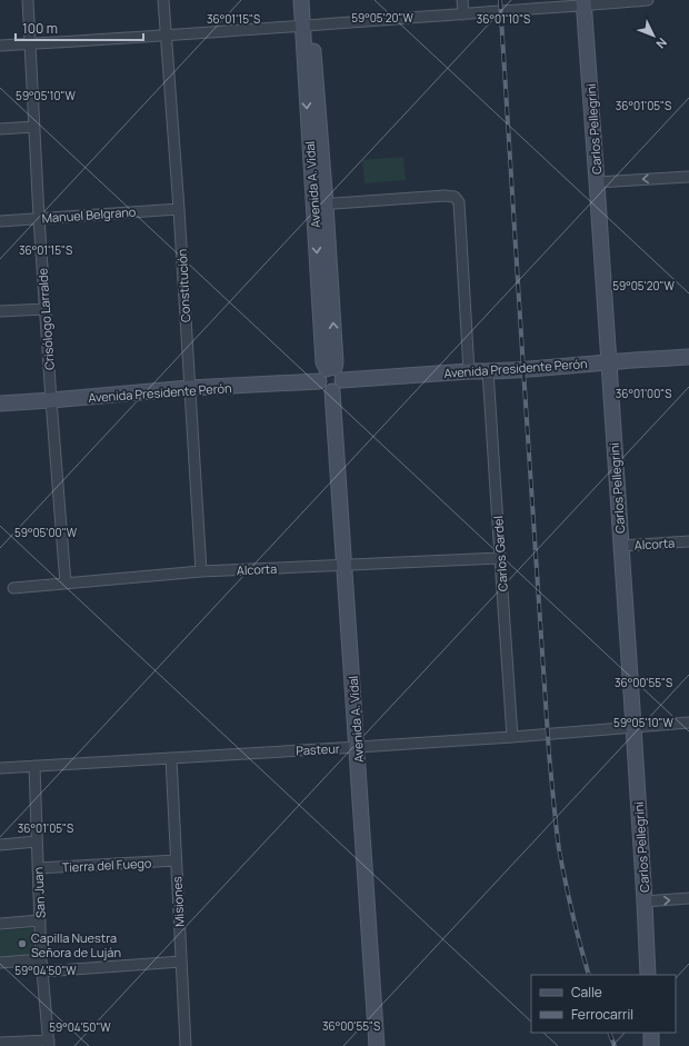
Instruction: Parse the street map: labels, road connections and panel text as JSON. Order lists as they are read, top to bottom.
{
  "streets": {
    "main road": ["Carlos Pellegrini", "Avenida A. Vidal", "Avenida Presidente Perón"],
    "street": [
      "Manuel Belgrano",
      "Constitución",
      "Crisólogo Larralde",
      "Alcorta",
      "Carlos Gardel",
      "Pasteur",
      "Tierra del Fuego",
      "San Juan",
      "Misiones"
    ]
  },
  "crossings": [
    ["Carlos Pellegrini", "Avenida Presidente Perón"],
    ["Carlos Pellegrini", "Alcorta"],
    ["Carlos Pellegrini", "Pasteur"],
    ["Avenida A. Vidal", "Avenida Presidente Perón"],
    ["Avenida A. Vidal", "Alcorta"],
    ["Avenida A. Vidal", "Pasteur"],
    ["Manuel Belgrano", "Constitución"],
    ["Manuel Belgrano", "Crisólogo Larralde"],
    ["Constitución", "Avenida Presidente Perón"],
    ["Constitución", "Alcorta"],
    ["Crisólogo Larralde", "Avenida Presidente Perón"],
    ["Crisólogo Larralde", "Alcorta"],
    ["Avenida Presidente Perón", "Carlos Gardel"],
    ["Alcorta", "Carlos Gardel"],
    ["Carlos Gardel", "Pasteur"],
    ["Pasteur", "San Juan"],
    ["Pasteur", "Misiones"],
    ["Tierra del Fuego", "San Juan"],
    ["Tierra del Fuego", "Misiones"]
  ],
  "places": ["Capilla Nuestra Señora de Luján"],
  "legend": ["Calle", "Ferrocarril"],
  "scale_bar": "100 m",
  "north": "bottom right",
  "coordinates": [
    "59°05'20\"W",
    "36°01'15\"S",
    "36°01'10\"S",
    "59°05'10\"W",
    "36°01'05\"S",
    "36°01'00\"S",
    "59°05'00\"W",
    "36°00'55\"S",
    "59°04'50\"W"
  ]
}
